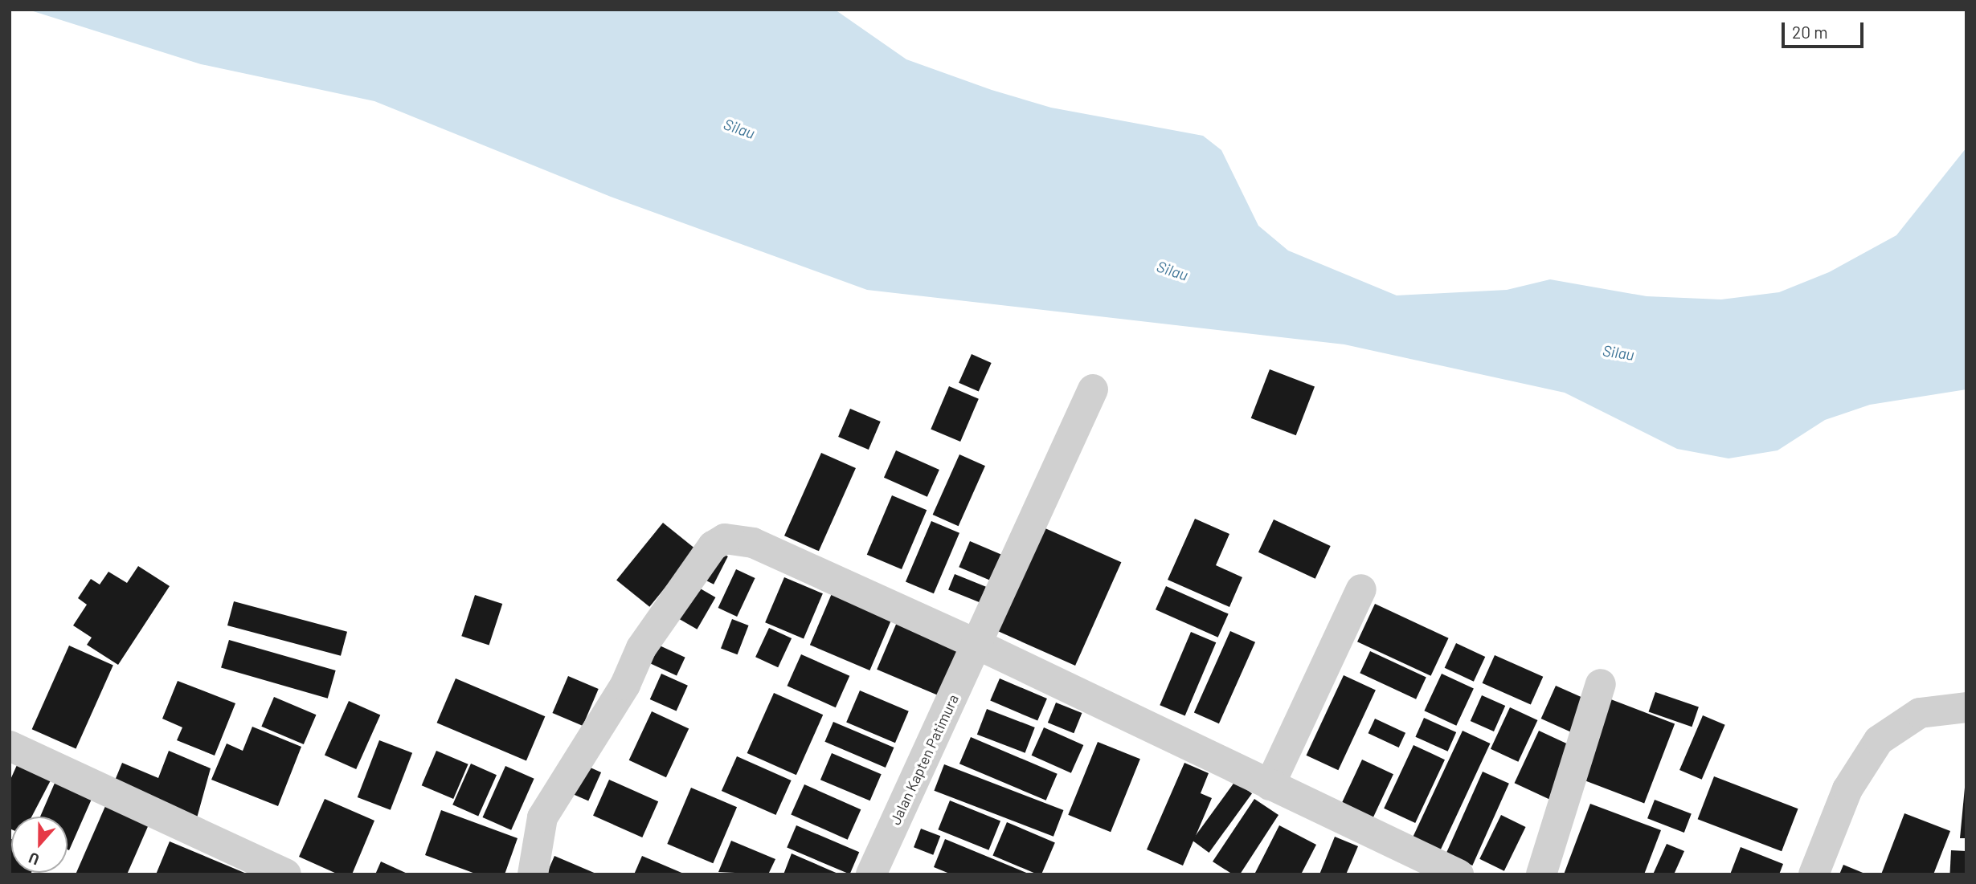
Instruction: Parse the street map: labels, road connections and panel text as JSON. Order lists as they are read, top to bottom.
{
  "streets": {
    "street": ["Jalan Kapten Patimura"]
  },
  "water": ["Silau"],
  "scale_bar": "20 m",
  "north": "bottom"
}
